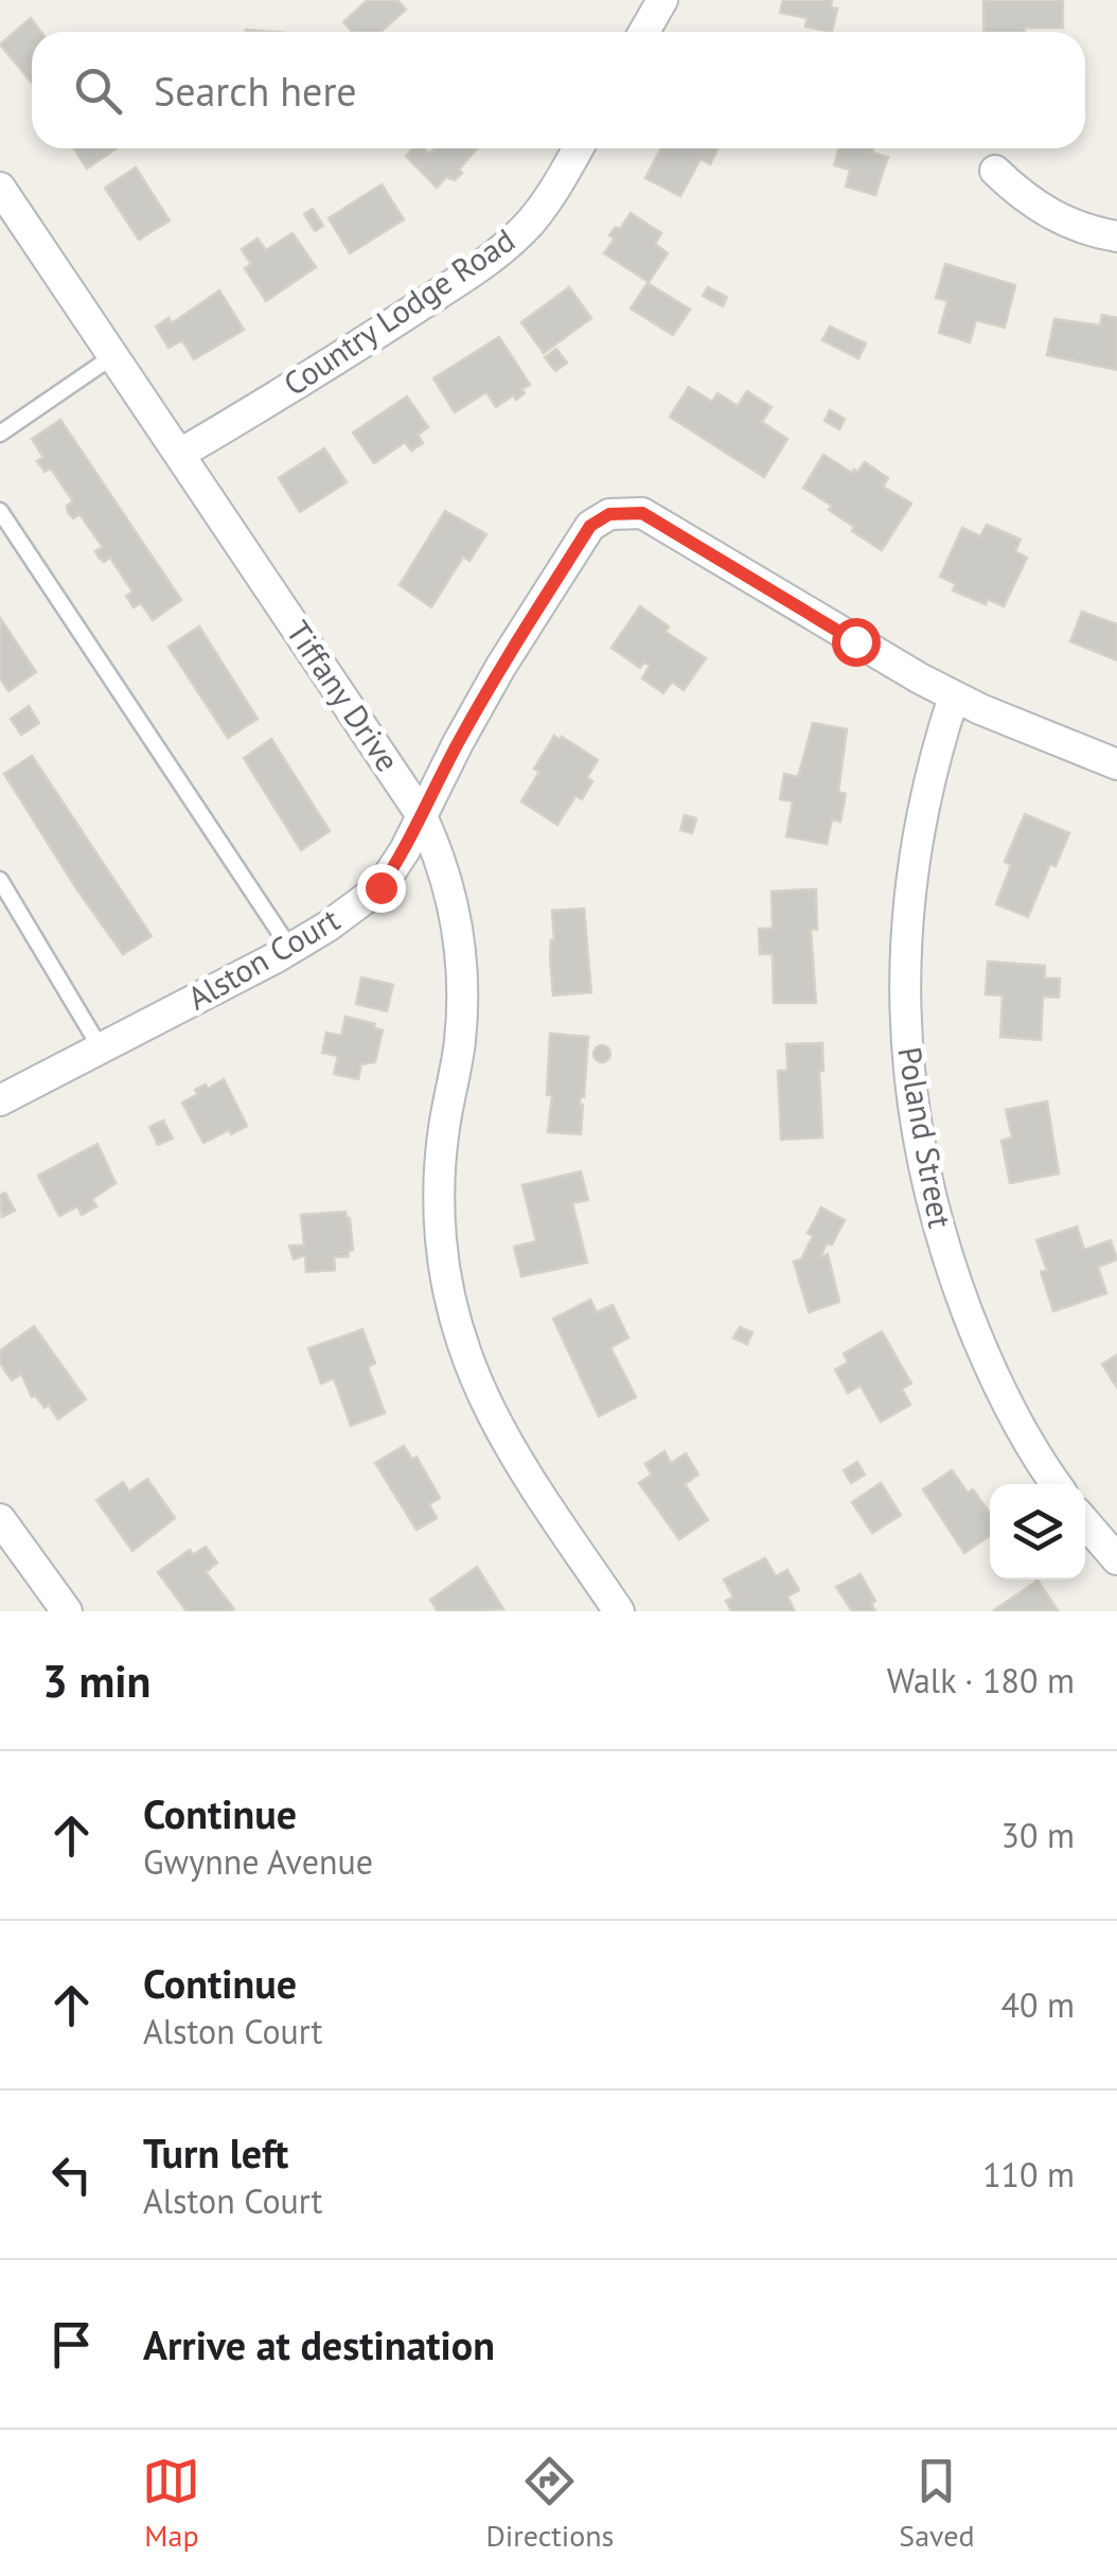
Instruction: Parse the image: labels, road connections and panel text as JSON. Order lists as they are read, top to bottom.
{
  "streets": {
    "street": [
      "Country Lodge Road",
      "Tiffany Drive",
      "Alston Court",
      "Poland Street"
    ]
  },
  "crossings": [
    ["Country Lodge Road", "Tiffany Drive"],
    ["Tiffany Drive", "Alston Court"],
    ["Alston Court", "Poland Street"]
  ],
  "page": {
    "search": "Search here",
    "heading": ["3 min", "Walk · 180 m"],
    "list": [
      ["Continue", "Gwynne Avenue", "30 m"],
      ["Continue", "Alston Court", "40 m"],
      ["Turn left", "Alston Court", "110 m"],
      "Arrive at destination"
    ],
    "nav": ["Map", "Directions", "Saved"]
  }
}
